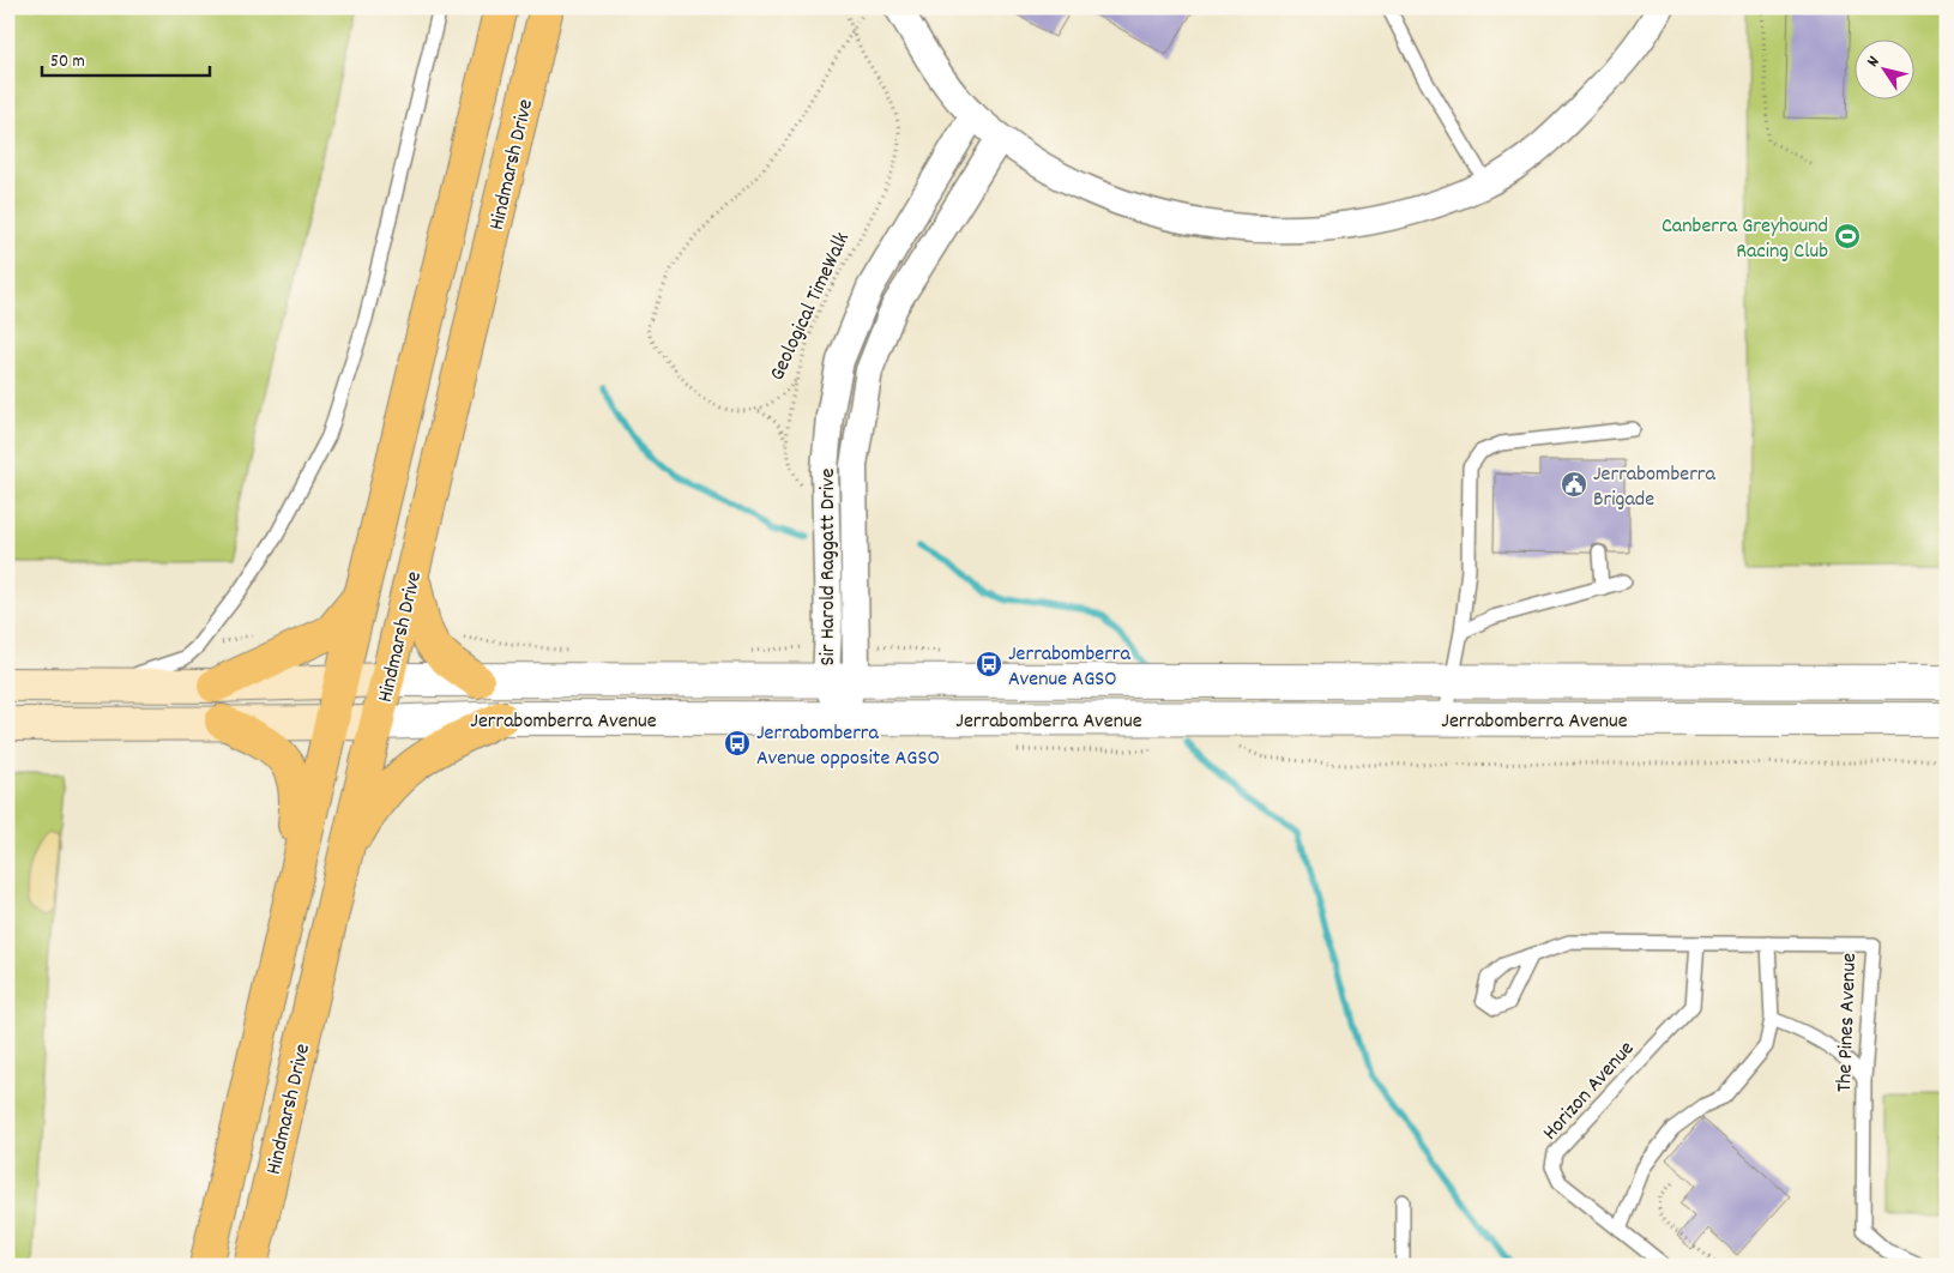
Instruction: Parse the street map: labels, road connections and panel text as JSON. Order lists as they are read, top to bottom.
{
  "streets": {
    "main road": ["Hindmarsh Drive", "Jerrabomberra Avenue"],
    "street": ["Sir Harold Raggatt Drive"],
    "lane": ["The Pines Avenue", "Horizon Avenue"],
    "path": ["Geological TimeWalk"]
  },
  "crossings": [
    ["Hindmarsh Drive", "Jerrabomberra Avenue"],
    ["Sir Harold Raggatt Drive", "Jerrabomberra Avenue"],
    ["The Pines Avenue", "Horizon Avenue"]
  ],
  "places": {
    "sports": ["Canberra Greyhound Racing Club"],
    "public building": ["Jerrabomberra Brigade"],
    "bus stop": ["Jerrabomberra Avenue AGSO", "Jerrabomberra Avenue opposite AGSO"]
  },
  "scale_bar": "50 m",
  "north": "top left"
}
